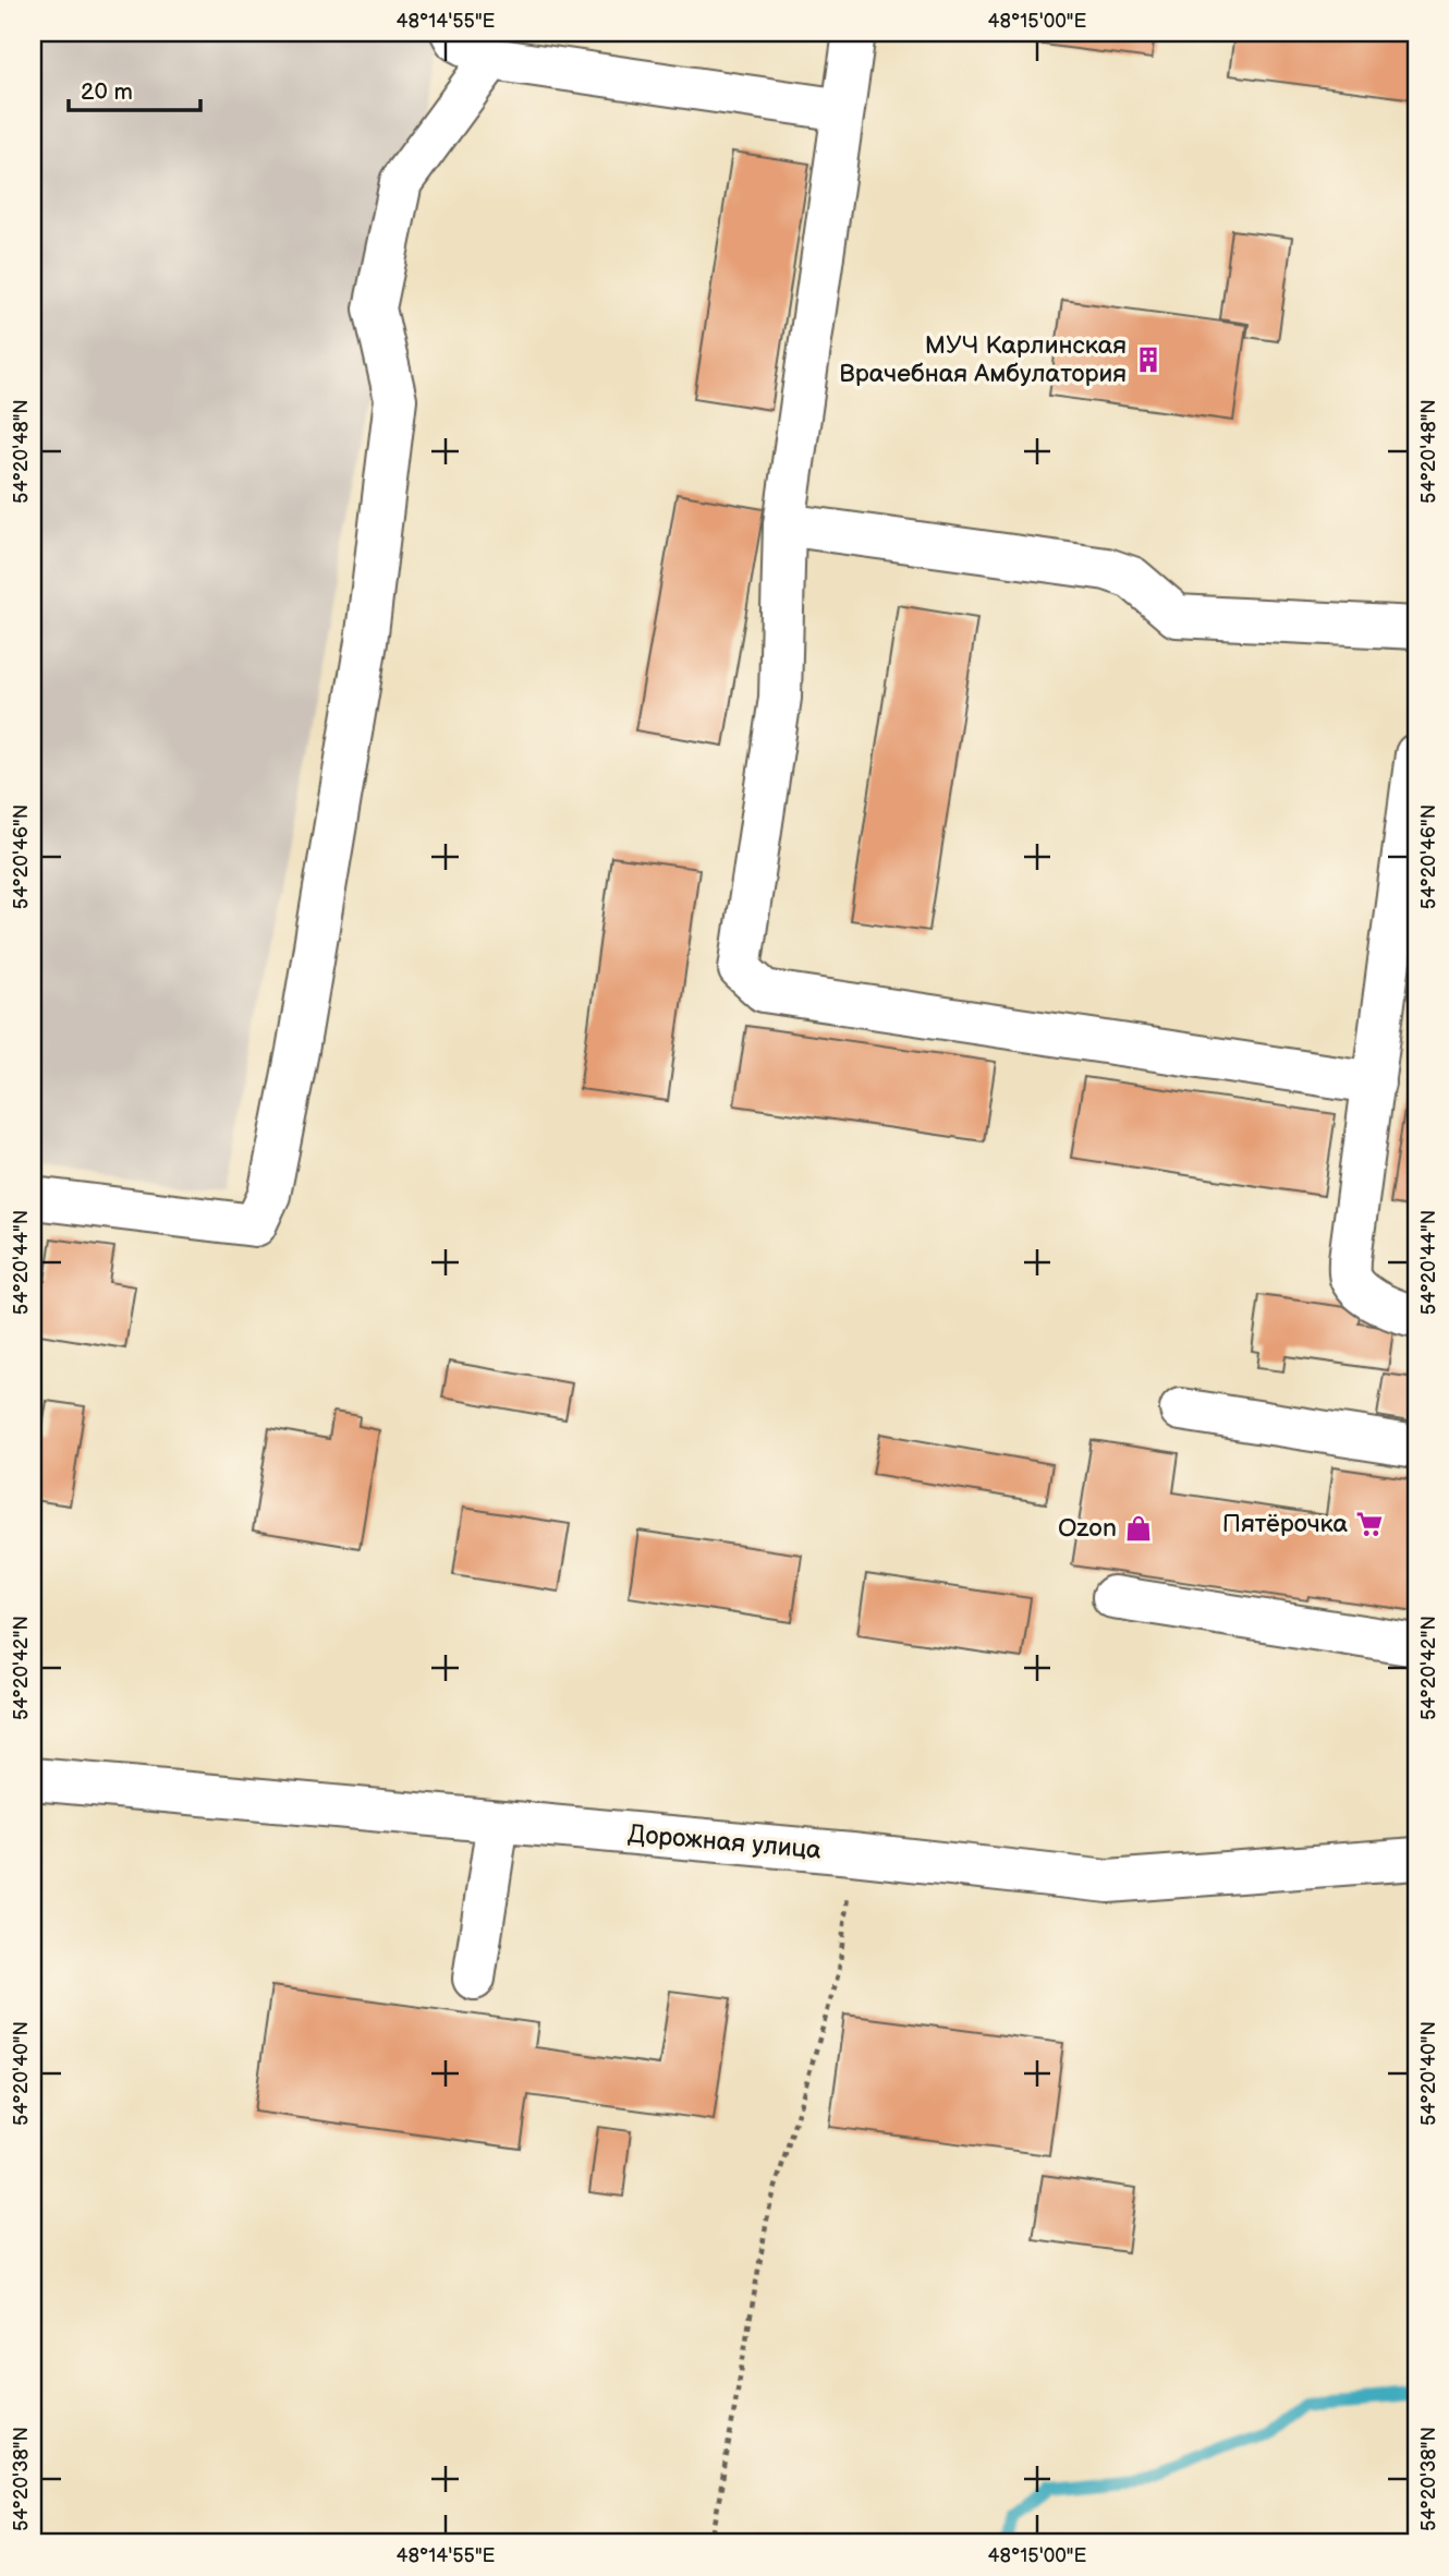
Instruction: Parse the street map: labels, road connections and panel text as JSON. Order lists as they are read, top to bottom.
{
  "streets": {
    "street": ["Дорожная улица"]
  },
  "places": {
    "building": ["МУЧ Карлинская Врачебная Амбулатория"],
    "supermarket": ["Пятёрочка"],
    "shop": ["Ozon"]
  },
  "scale_bar": "20 m",
  "coordinates": [
    "48°14'55\"E",
    "48°15'00\"E",
    "54°20'48\"N",
    "54°20'46\"N",
    "54°20'44\"N",
    "54°20'42\"N",
    "54°20'40\"N",
    "54°20'38\"N"
  ]
}
